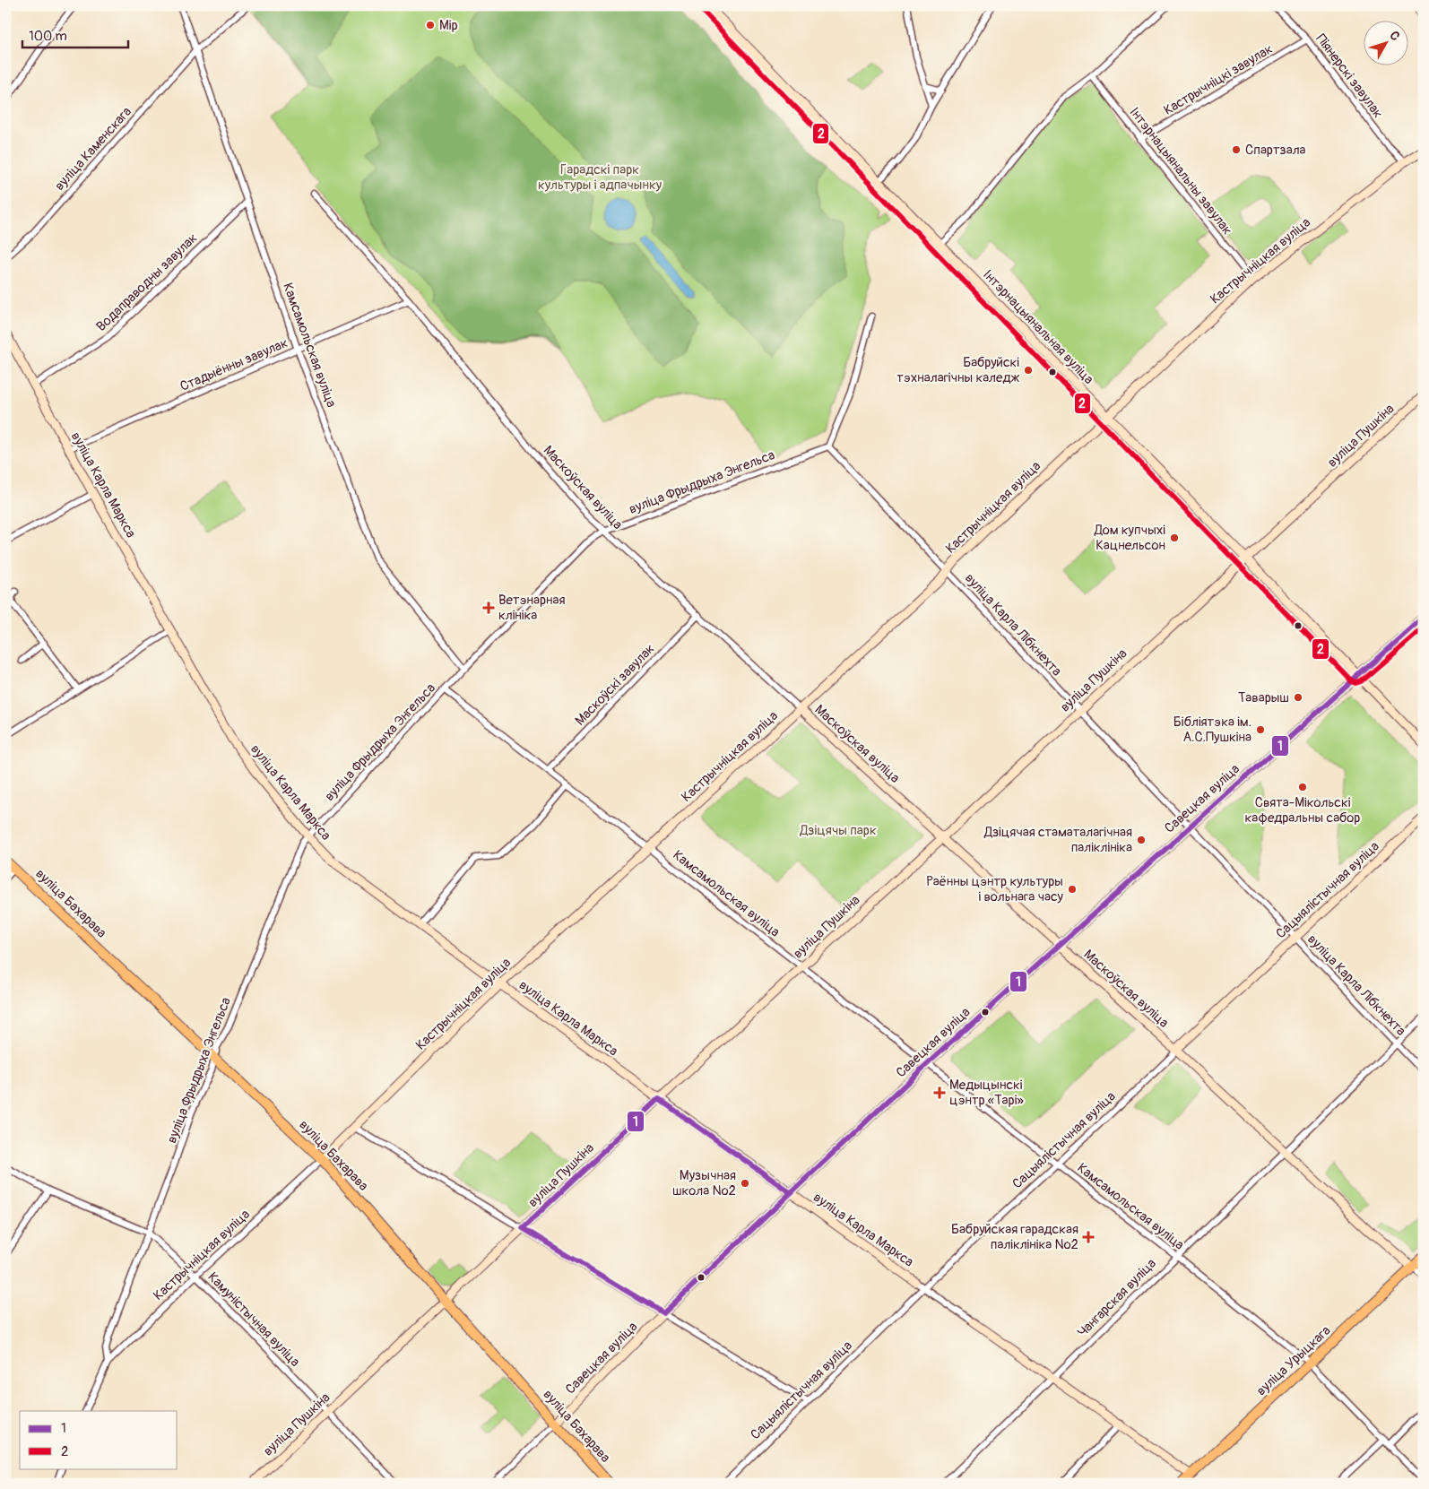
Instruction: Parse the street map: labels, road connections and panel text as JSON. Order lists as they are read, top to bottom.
{
  "streets": {
    "main road": [
      "Кастрычніцкая вуліца",
      "Інтэрнацыянальная вуліца",
      "вуліца Пушкіна",
      "вуліца Карла Маркса",
      "Маскоўская вуліца",
      "Савецкая вуліца",
      "Сацыялістычная вуліца",
      "вуліца Бахарава",
      "вуліца Урыцкага"
    ],
    "street": [
      "Піянерскі завулак",
      "Кастрычніцкі завулак",
      "вуліца Каменскага",
      "Інтэрнацыянальны завулак",
      "Водаправодны завулак",
      "Камсамольская вуліца",
      "Стадыённы завулак",
      "вуліца Фрыдрыха Энгельса",
      "вуліца Карла Лібкнехта",
      "Маскоўскі завулак",
      "Чангарская вуліца",
      "Камуністычная вуліца"
    ]
  },
  "crossings": [
    ["Піянерскі завулак", "Кастрычніцкі завулак"],
    ["Піянерскі завулак", "Кастрычніцкая вуліца"],
    ["Кастрычніцкі завулак", "Інтэрнацыянальны завулак"],
    ["вуліца Каменскага", "Камсамольская вуліца"],
    ["Інтэрнацыянальны завулак", "Кастрычніцкая вуліца"],
    ["Кастрычніцкая вуліца", "Інтэрнацыянальная вуліца"],
    ["Кастрычніцкая вуліца", "Камсамольская вуліца"],
    ["Кастрычніцкая вуліца", "вуліца Фрыдрыха Энгельса"],
    ["Кастрычніцкая вуліца", "вуліца Карла Маркса"],
    ["Кастрычніцкая вуліца", "Маскоўская вуліца"],
    ["Кастрычніцкая вуліца", "вуліца Карла Лібкнехта"],
    ["Кастрычніцкая вуліца", "вуліца Бахарава"],
    ["Кастрычніцкая вуліца", "Камуністычная вуліца"],
    ["Водаправодны завулак", "Камсамольская вуліца"],
    ["Водаправодны завулак", "вуліца Карла Маркса"],
    ["Інтэрнацыянальная вуліца", "вуліца Пушкіна"],
    ["Інтэрнацыянальная вуліца", "Савецкая вуліца"],
    ["Камсамольская вуліца", "Стадыённы завулак"],
    ["Камсамольская вуліца", "вуліца Пушкіна"],
    ["Камсамольская вуліца", "вуліца Фрыдрыха Энгельса"],
    ["Камсамольская вуліца", "Маскоўскі завулак"],
    ["Камсамольская вуліца", "Савецкая вуліца"],
    ["Камсамольская вуліца", "Сацыялістычная вуліца"],
    ["Камсамольская вуліца", "Чангарская вуліца"],
    ["Камсамольская вуліца", "вуліца Урыцкага"],
    ["Стадыённы завулак", "вуліца Карла Маркса"],
    ["Стадыённы завулак", "Маскоўская вуліца"],
    ["вуліца Пушкіна", "вуліца Карла Маркса"],
    ["вуліца Пушкіна", "Маскоўская вуліца"],
    ["вуліца Пушкіна", "вуліца Карла Лібкнехта"],
    ["вуліца Пушкіна", "вуліца Бахарава"],
    ["вуліца Пушкіна", "Камуністычная вуліца"],
    ["вуліца Фрыдрыха Энгельса", "вуліца Карла Маркса"],
    ["вуліца Фрыдрыха Энгельса", "Маскоўская вуліца"],
    ["вуліца Фрыдрыха Энгельса", "вуліца Карла Лібкнехта"],
    ["вуліца Фрыдрыха Энгельса", "вуліца Бахарава"],
    ["вуліца Фрыдрыха Энгельса", "Камуністычная вуліца"],
    ["вуліца Карла Маркса", "Савецкая вуліца"],
    ["вуліца Карла Маркса", "Сацыялістычная вуліца"],
    ["вуліца Карла Маркса", "Чангарская вуліца"],
    ["вуліца Карла Маркса", "вуліца Урыцкага"],
    ["Маскоўская вуліца", "Маскоўскі завулак"],
    ["Маскоўская вуліца", "Савецкая вуліца"],
    ["Маскоўская вуліца", "Сацыялістычная вуліца"],
    ["Маскоўская вуліца", "Чангарская вуліца"],
    ["Маскоўская вуліца", "вуліца Урыцкага"],
    ["вуліца Карла Лібкнехта", "Савецкая вуліца"],
    ["вуліца Карла Лібкнехта", "Сацыялістычная вуліца"],
    ["вуліца Карла Лібкнехта", "Чангарская вуліца"],
    ["Савецкая вуліца", "вуліца Бахарава"]
  ],
  "parks": ["Гарадскі парк культуры і адпачынку", "Дзіцячы парк"],
  "places": {
    "other": [
      "Мір",
      "Спартзала",
      "Бабруйскі тэхналагічны каледж",
      "Дом купчыхі Кацнельсон",
      "Таварыш",
      "Бібліятэка ім. А.С.Пушкіна",
      "Свята-Мікольскі кафедральны сабор",
      "Дзіцячая стаматалагічная паліклініка",
      "Раённы цэнтр культуры і вольнага часу",
      "Музычная школа №2"
    ],
    "health": ["Ветэнарная клініка", "Медыцынскі цэнтр «Тарі»", "Бабруйская гарадская паліклініка №2"]
  },
  "lines": ["transit line 2", "transit line 1"],
  "legend": ["1", "2"],
  "scale_bar": "100 m",
  "north": "top right"
}
